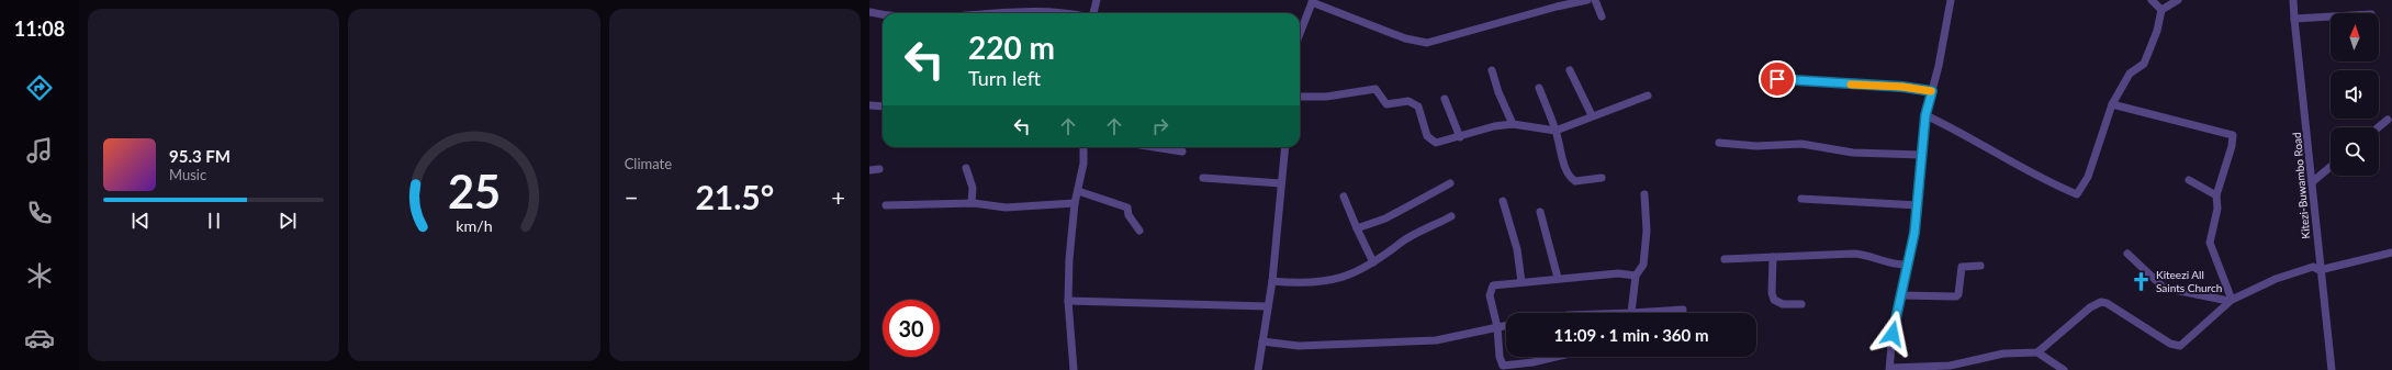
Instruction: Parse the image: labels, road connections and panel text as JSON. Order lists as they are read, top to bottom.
{
  "streets": {
    "street": ["Kitezi-Buwambo Road"]
  },
  "places": {
    "church": ["Kiteezi All Saints Church"]
  },
  "north": "top",
  "page": {
    "tabs": "11:08",
    "tile": "Climate",
    "turn": ["220 m", "Turn left"],
    "song": ["95.3 FM", "Music"],
    "heat": ["−", "21.5°", "+"],
    "limit": "30",
    "trip": "11:09 · 1 min · 360 m",
    "gauge": ["25", "km/h"]
  }
}
